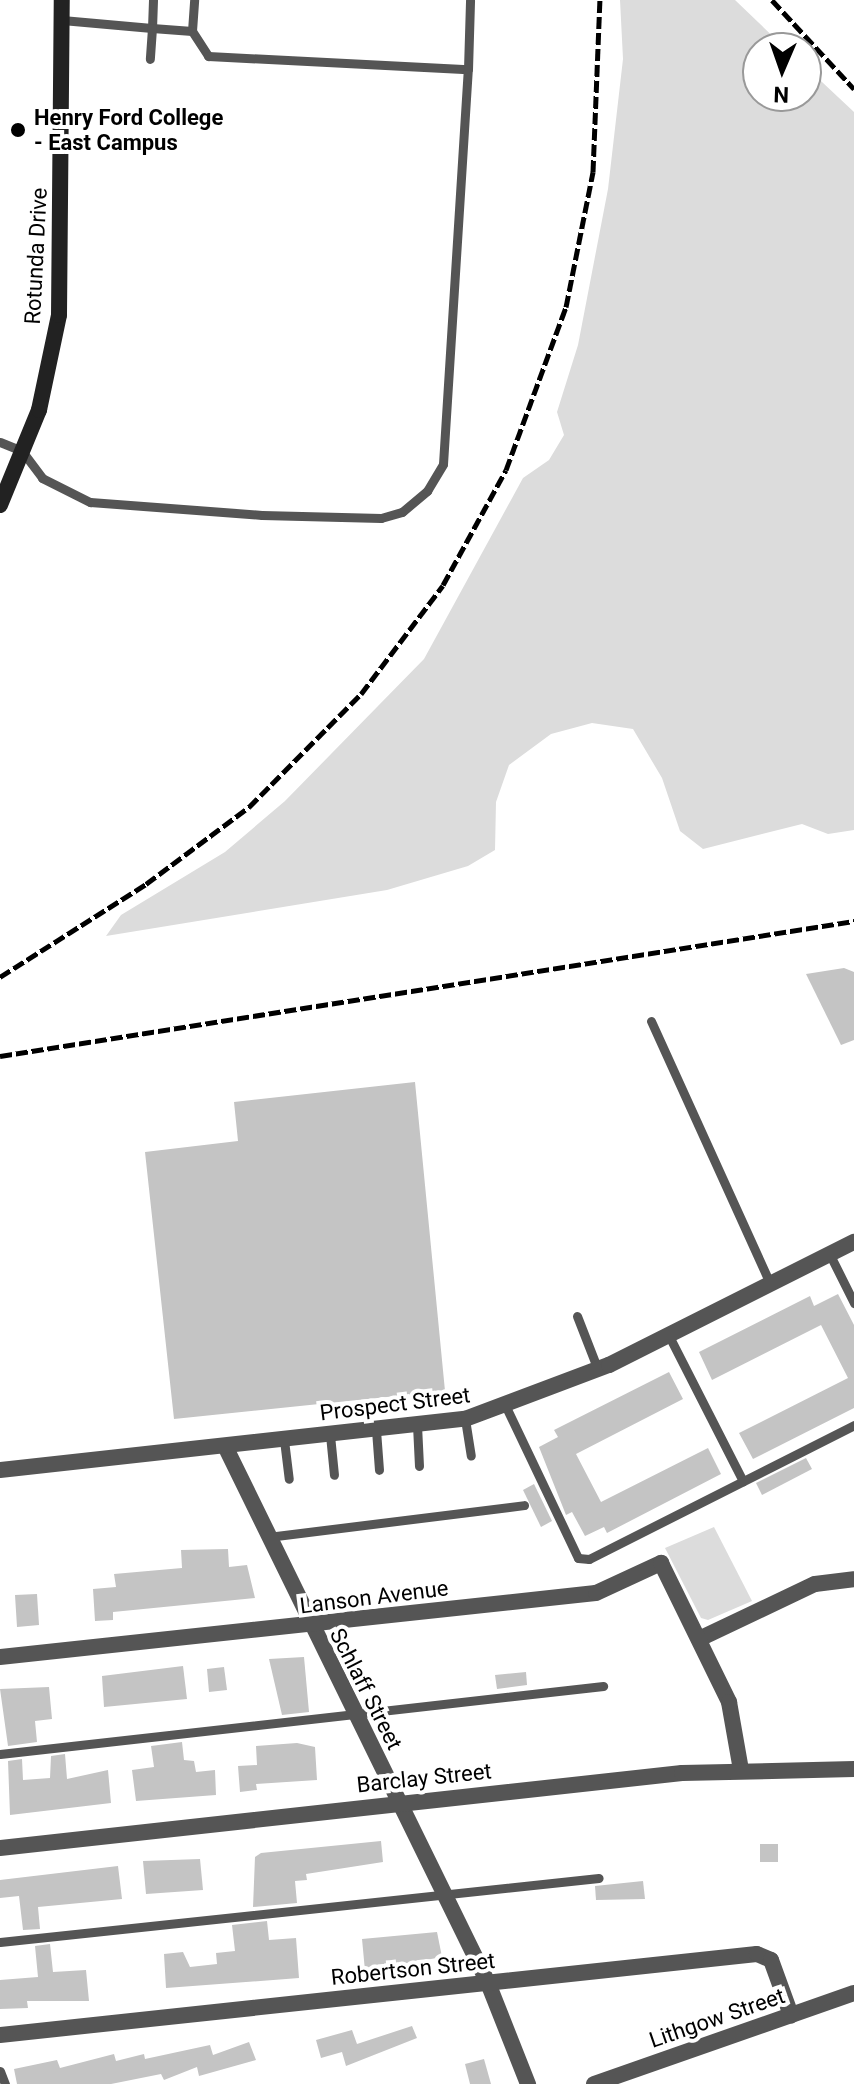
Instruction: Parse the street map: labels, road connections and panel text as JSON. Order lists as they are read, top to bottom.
{
  "streets": {
    "main road": ["Rotunda Drive"],
    "street": [
      "Prospect Street",
      "Lanson Avenue",
      "Schlaff Street",
      "Barclay Street",
      "Robertson Street",
      "Lithgow Street"
    ]
  },
  "crossings": [
    ["Prospect Street", "Schlaff Street"],
    ["Lanson Avenue", "Schlaff Street"],
    ["Lanson Avenue", "Barclay Street"],
    ["Schlaff Street", "Barclay Street"],
    ["Schlaff Street", "Robertson Street"],
    ["Robertson Street", "Lithgow Street"]
  ],
  "places": ["Henry Ford College - East Campus"],
  "north": "bottom"
}
